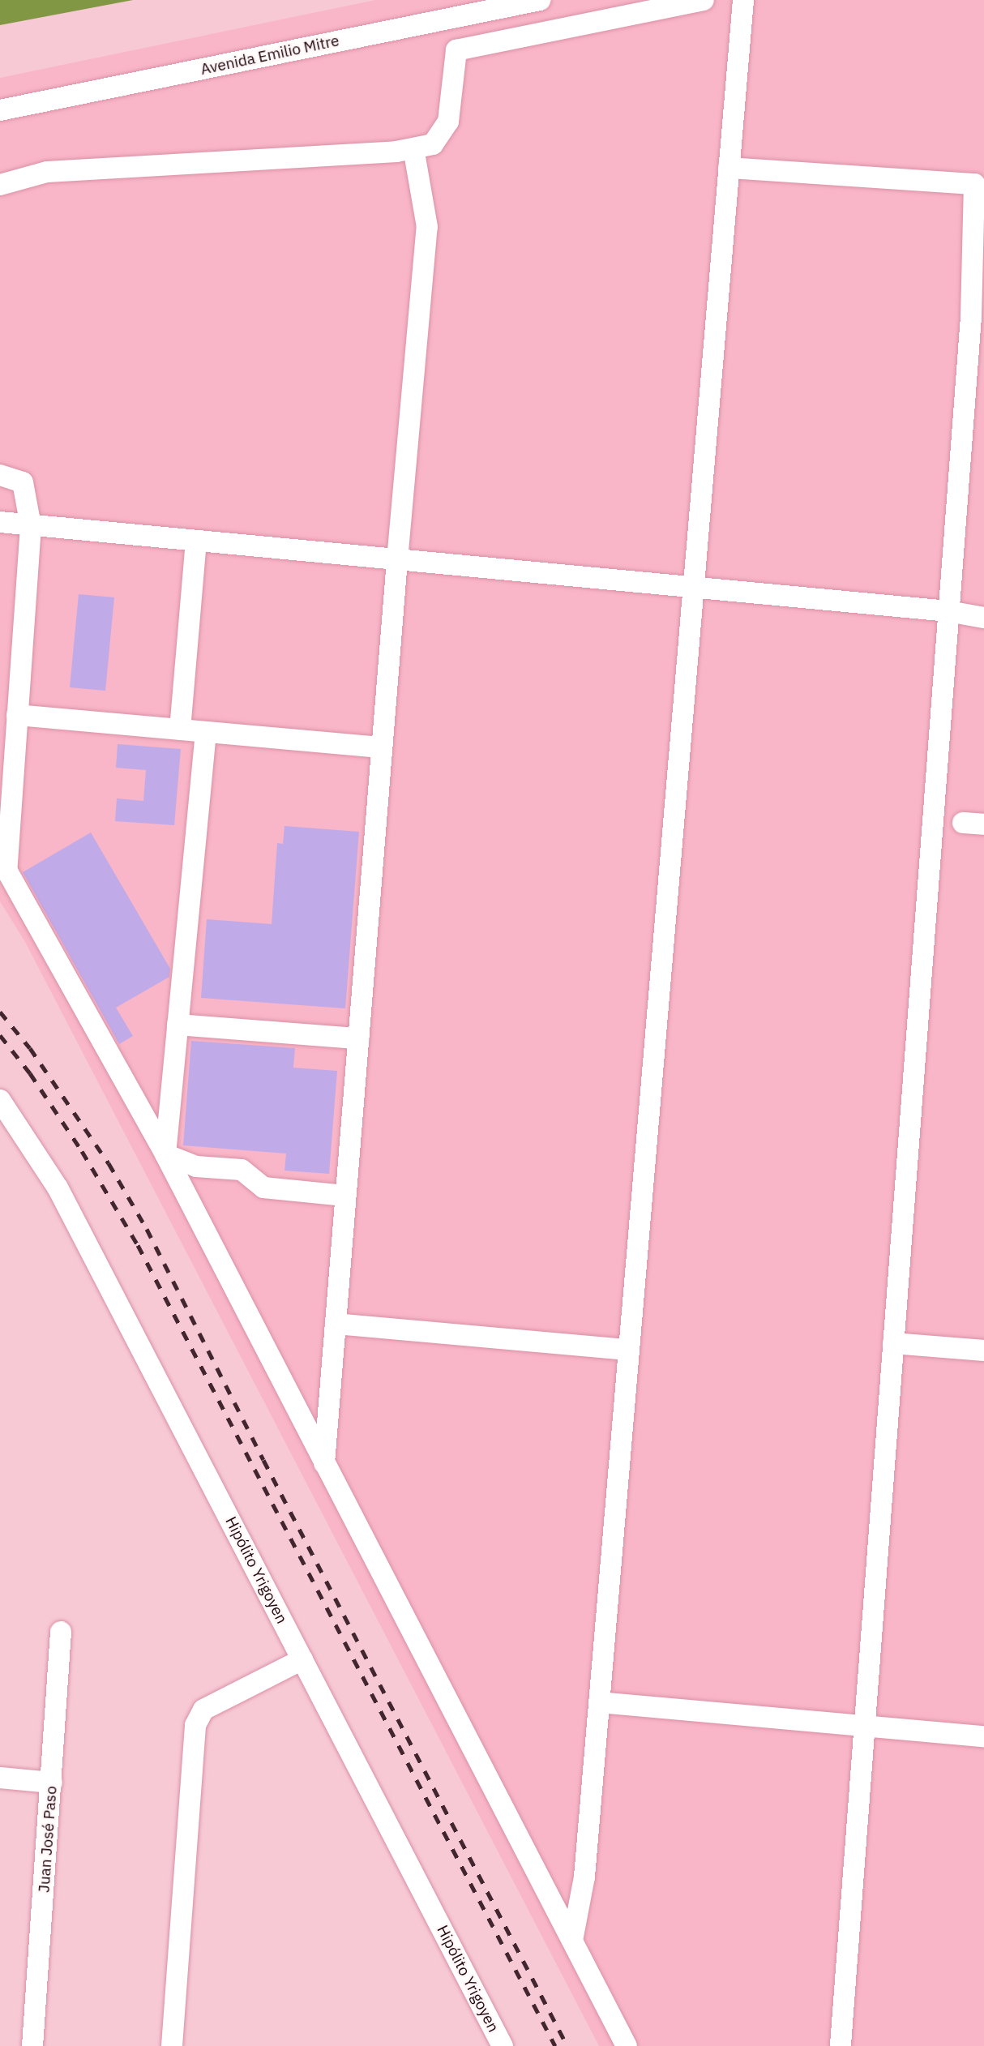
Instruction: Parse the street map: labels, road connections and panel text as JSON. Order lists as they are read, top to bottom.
{
  "streets": {
    "street": ["Avenida Emilio Mitre", "Hipólito Yrigoyen", "Juan José Paso"]
  }
}
